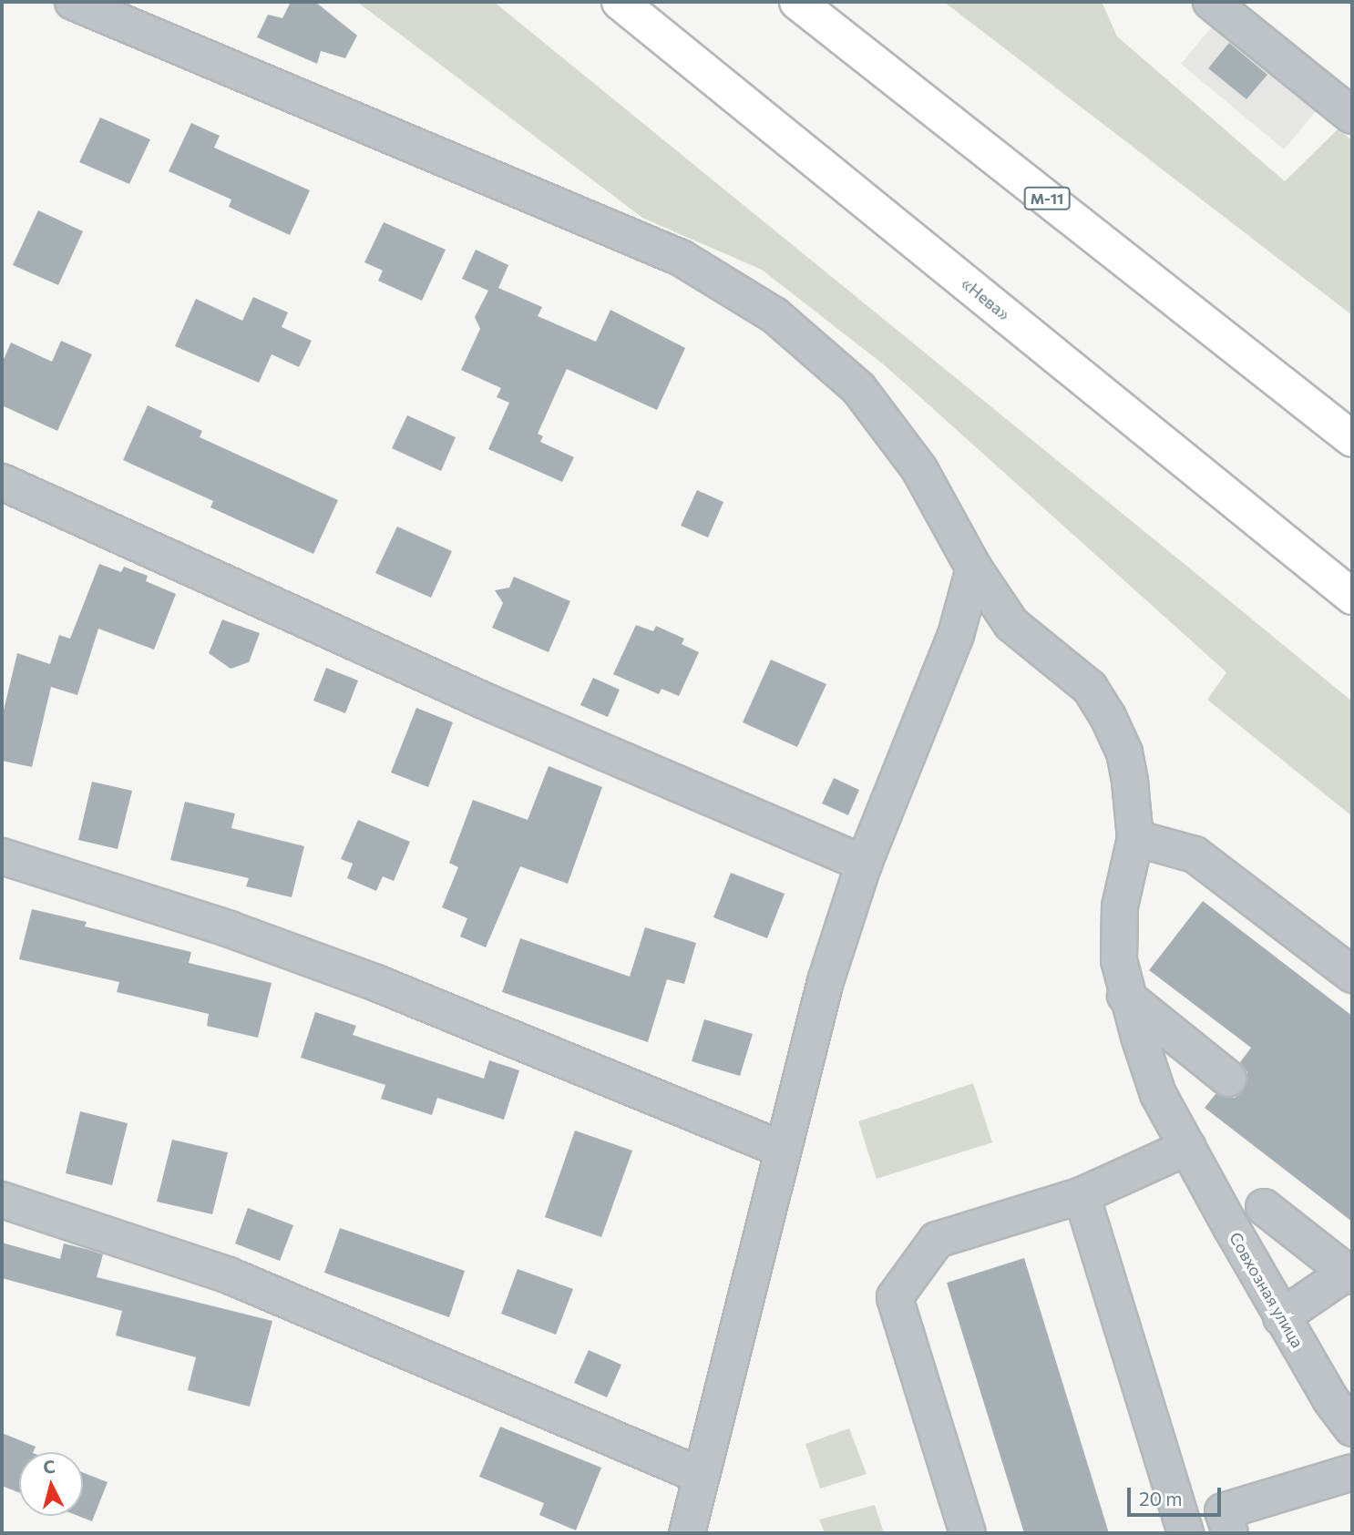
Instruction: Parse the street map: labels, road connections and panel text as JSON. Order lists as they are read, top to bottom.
{
  "streets": {
    "highway": ["М-11", "«Нева»"],
    "street": ["Совхозная улица"]
  },
  "scale_bar": "20 m",
  "north": "top"
}
